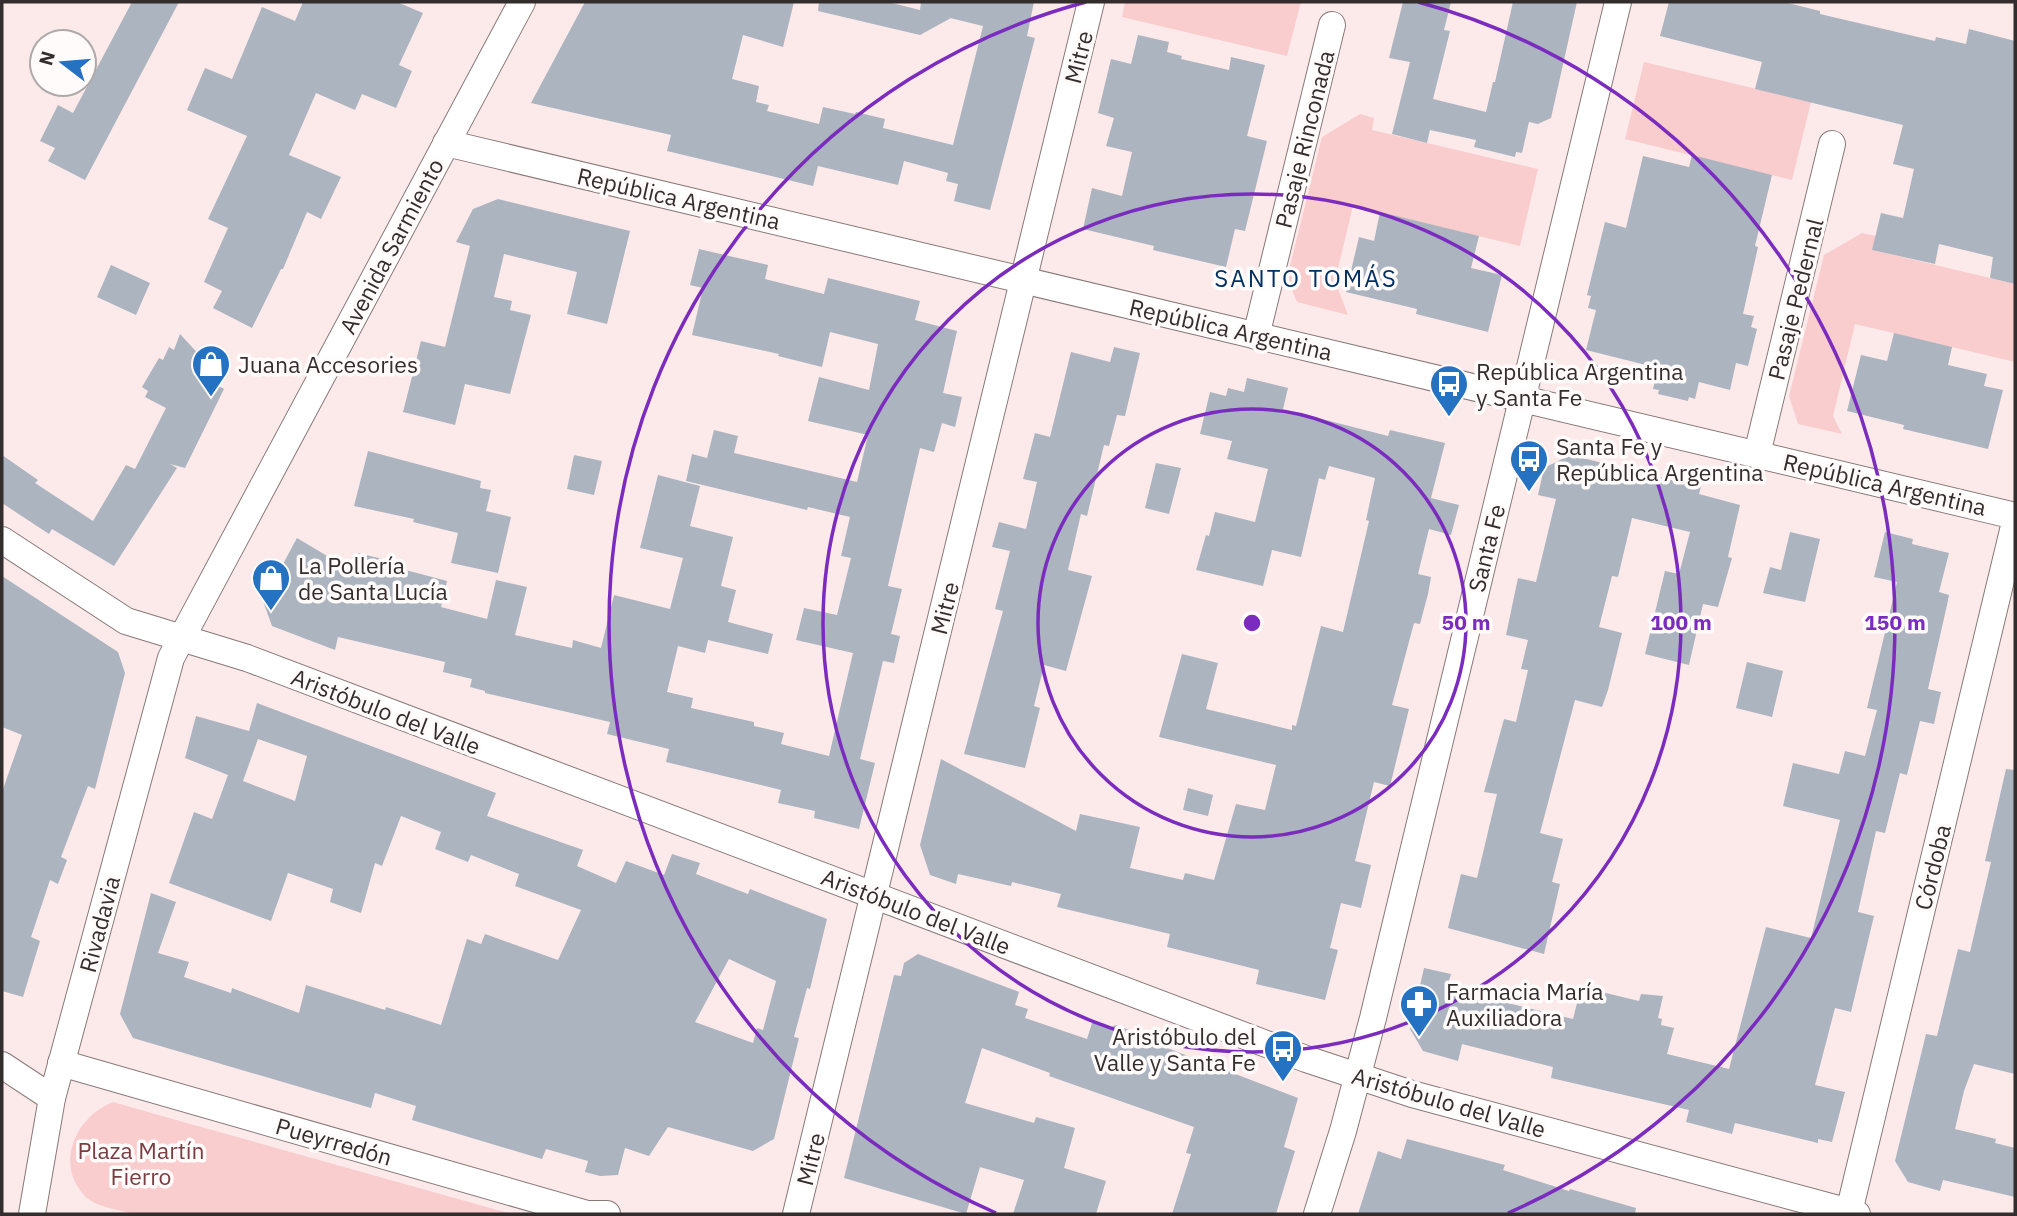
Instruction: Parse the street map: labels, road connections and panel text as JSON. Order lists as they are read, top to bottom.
{
  "streets": {
    "street": [
      "Mitre",
      "Pasaje Rinconada",
      "República Argentina",
      "Avenida Sarmiento",
      "Pasaje Pedernal",
      "Santa Fe",
      "Aristóbulo del Valle",
      "Córdoba",
      "Rivadavia",
      "Pueyrredón"
    ]
  },
  "crossings": [
    ["Mitre", "República Argentina"],
    ["Mitre", "Aristóbulo del Valle"],
    ["Pasaje Rinconada", "República Argentina"],
    ["República Argentina", "Avenida Sarmiento"],
    ["República Argentina", "Pasaje Pedernal"],
    ["República Argentina", "Santa Fe"],
    ["Avenida Sarmiento", "Aristóbulo del Valle"],
    ["Avenida Sarmiento", "Rivadavia"],
    ["Santa Fe", "Aristóbulo del Valle"],
    ["Aristóbulo del Valle", "Córdoba"],
    ["Aristóbulo del Valle", "Rivadavia"],
    ["Rivadavia", "Pueyrredón"]
  ],
  "districts": ["SANTO TOMÁS"],
  "parks": ["Plaza Martín Fierro"],
  "places": {
    "shop": ["Juana Accesories", "La Pollería de Santa Lucía"],
    "bus stop": ["República Argentina y Santa Fe", "Santa Fe y República Argentina", "Aristóbulo del Valle y Santa Fe"],
    "pharmacy": ["Farmacia María Auxiliadora"]
  },
  "north": "left",
  "rings": ["50 m", "100 m", "150 m"]
}
